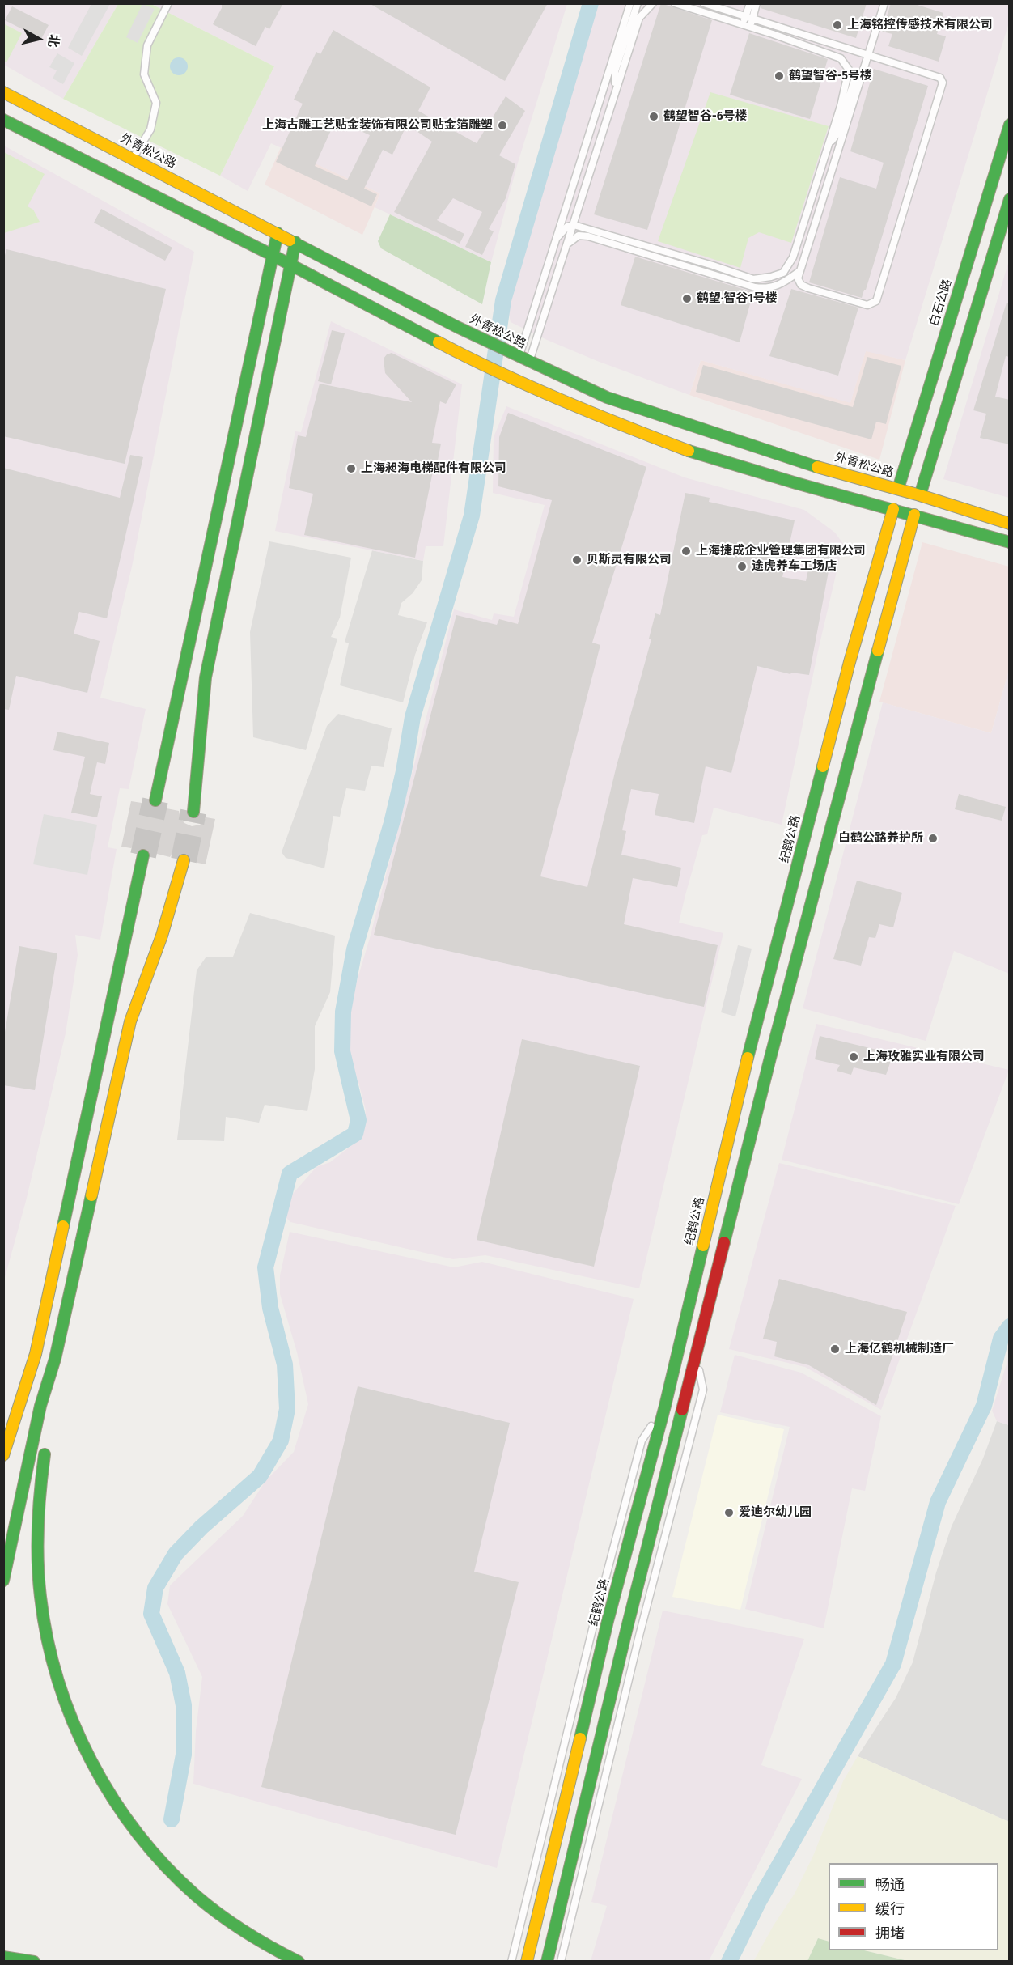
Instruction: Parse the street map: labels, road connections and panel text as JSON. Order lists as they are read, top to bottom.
{
  "streets": {
    "main road": ["外青松公路", "白石公路", "纪鹤公路"]
  },
  "crossings": [
    ["外青松公路", "白石公路"],
    ["外青松公路", "纪鹤公路"],
    ["白石公路", "纪鹤公路"]
  ],
  "places": [
    "上海铭控传感技术有限公司",
    "鹤望智谷-5号楼",
    "鹤望智谷-6号楼",
    "上海古雕工艺贴金装饰有限公司贴金箔雕塑",
    "鹤望·智谷1号楼",
    "上海昶海电梯配件有限公司",
    "上海捷成企业管理集团有限公司",
    "贝斯灵有限公司",
    "途虎养车工场店",
    "白鹤公路养护所",
    "上海玫雅实业有限公司",
    "上海亿鹤机械制造厂",
    "爱迪尔幼儿园"
  ],
  "legend": ["畅通", "缓行", "拥堵"],
  "north": "right"
}
